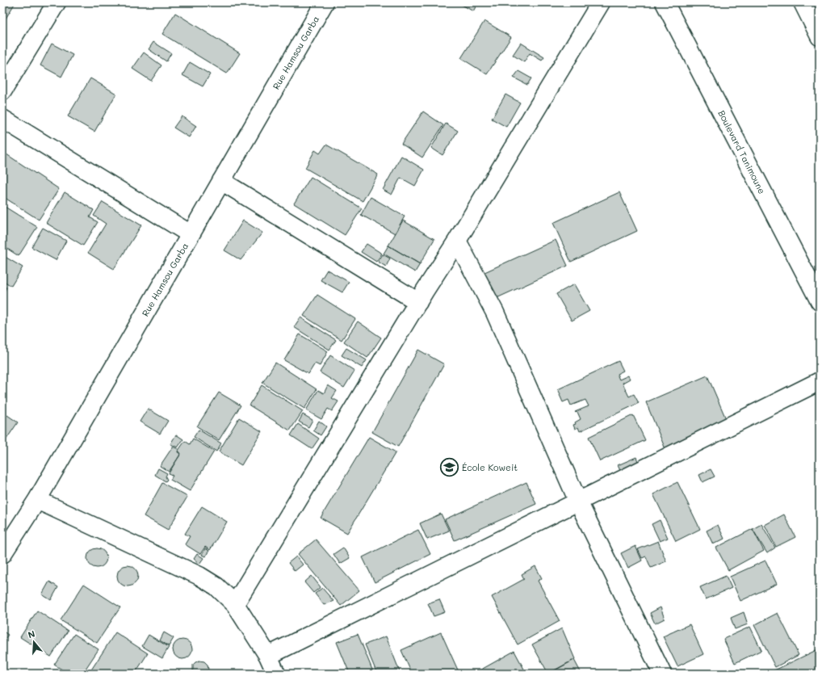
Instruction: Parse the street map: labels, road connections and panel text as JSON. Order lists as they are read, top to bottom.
{
  "streets": {
    "street": ["Rue Hamsou Garba", "Boulevard Tanimoune"]
  },
  "places": {
    "school or university": ["École Koweit"]
  },
  "north": "top"
}
